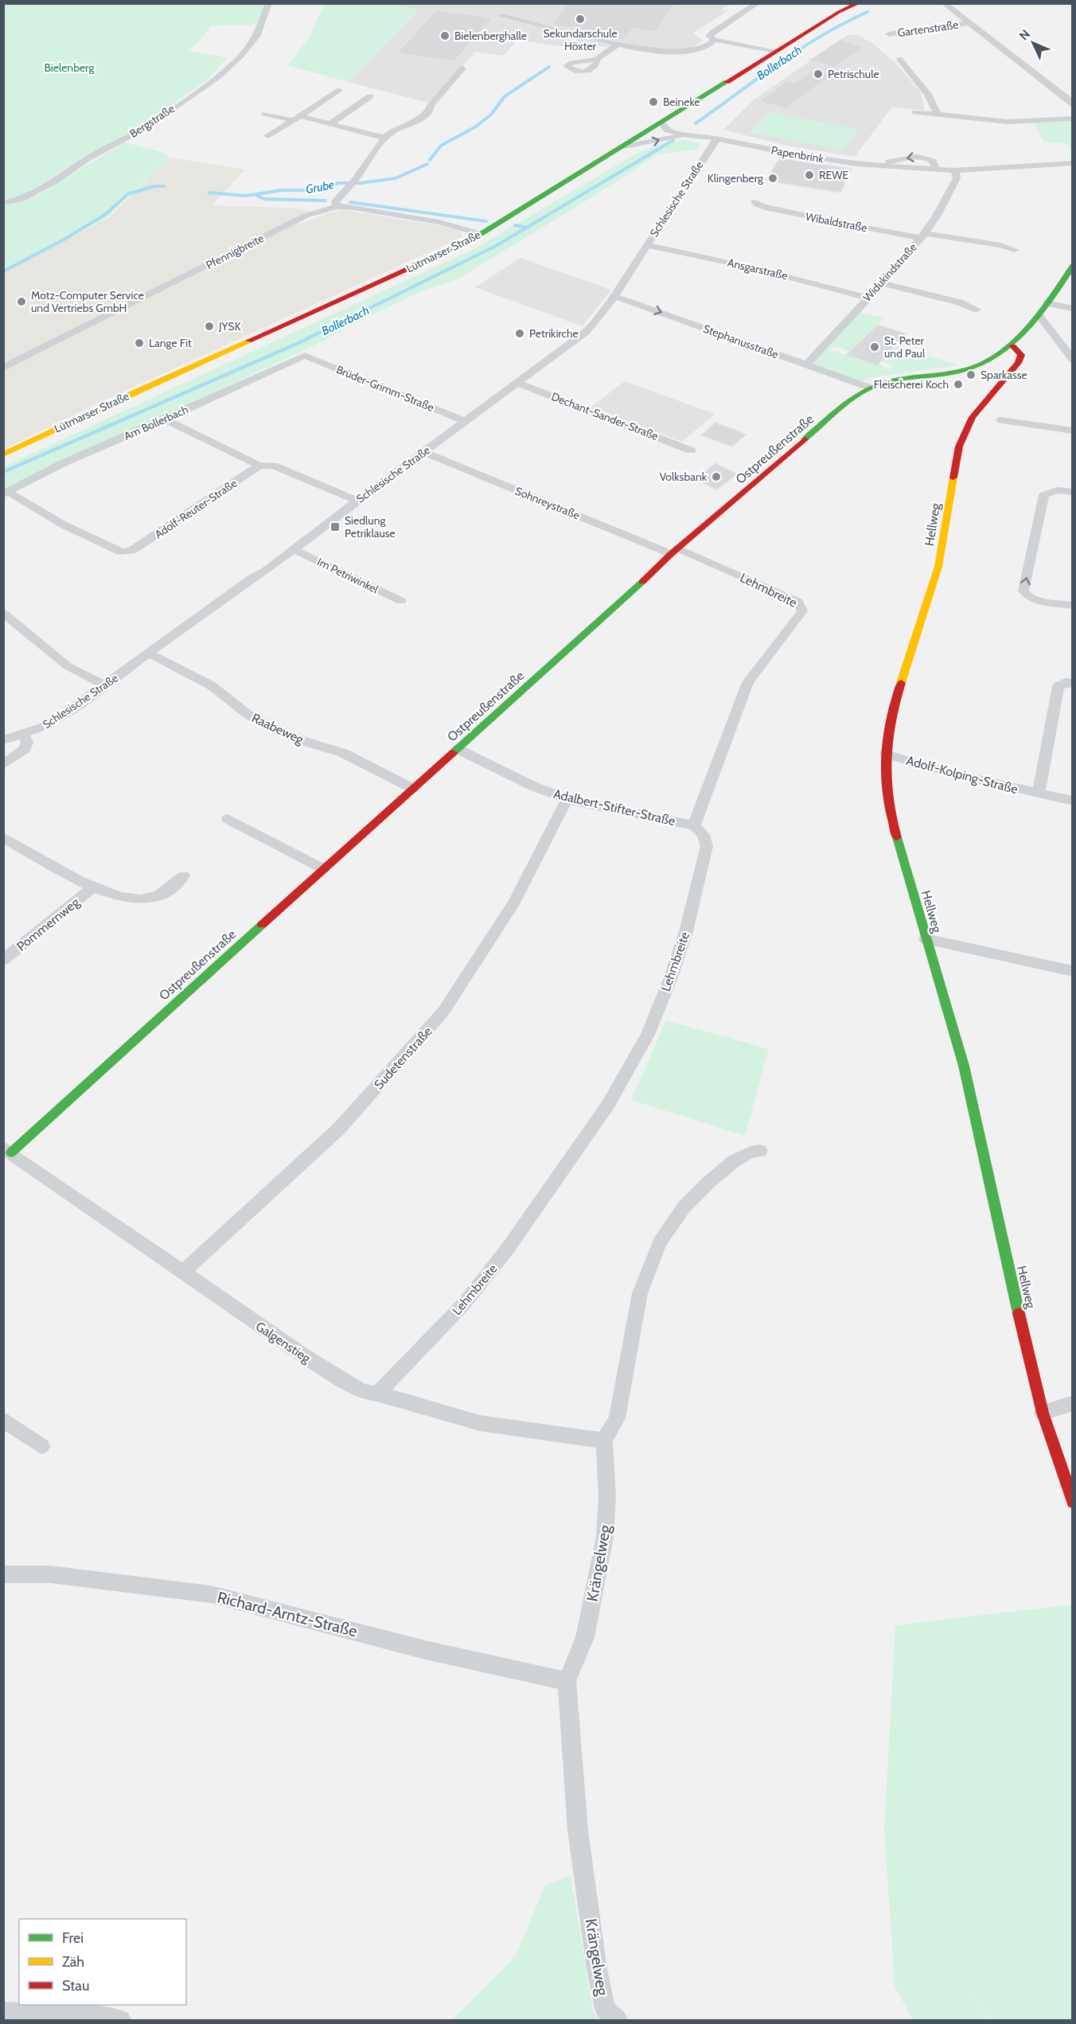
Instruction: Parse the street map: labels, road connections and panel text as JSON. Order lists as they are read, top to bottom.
{
  "streets": {
    "street": [
      "Gartenstraße",
      "Bergstraße",
      "Papenbrink",
      "Schlesische Straße",
      "Wibaldstraße",
      "Pfennigbreite",
      "Lütmarser Straße",
      "Ansgarstraße",
      "Widukindstraße",
      "Stephanusstraße",
      "Brüder-Grimm-Straße",
      "Dechant-Sander-Straße",
      "Am Bollerbach",
      "Ostpreußenstraße",
      "Sohnreystraße",
      "Adolf-Reuter-Straße",
      "Hellweg",
      "Im Petriwinkel",
      "Lehmbreite",
      "Raabeweg",
      "Adolf-Kolping-Straße",
      "Adalbert-Stifter-Straße",
      "Pommernweg",
      "Sudetenstraße",
      "Galgenstieg",
      "Krängelweg",
      "Richard-Arntz-Straße"
    ]
  },
  "crossings": [
    ["Papenbrink", "Schlesische Straße"],
    ["Papenbrink", "Lütmarser Straße"],
    ["Papenbrink", "Widukindstraße"],
    ["Schlesische Straße", "Ansgarstraße"],
    ["Schlesische Straße", "Stephanusstraße"],
    ["Schlesische Straße", "Brüder-Grimm-Straße"],
    ["Schlesische Straße", "Dechant-Sander-Straße"],
    ["Schlesische Straße", "Sohnreystraße"],
    ["Schlesische Straße", "Im Petriwinkel"],
    ["Schlesische Straße", "Raabeweg"],
    ["Wibaldstraße", "Widukindstraße"],
    ["Pfennigbreite", "Lütmarser Straße"],
    ["Ansgarstraße", "Widukindstraße"],
    ["Widukindstraße", "Stephanusstraße"],
    ["Stephanusstraße", "Ostpreußenstraße"],
    ["Brüder-Grimm-Straße", "Am Bollerbach"],
    ["Am Bollerbach", "Adolf-Reuter-Straße"],
    ["Ostpreußenstraße", "Sohnreystraße"],
    ["Ostpreußenstraße", "Hellweg"],
    ["Ostpreußenstraße", "Lehmbreite"],
    ["Ostpreußenstraße", "Raabeweg"],
    ["Ostpreußenstraße", "Adalbert-Stifter-Straße"],
    ["Ostpreußenstraße", "Galgenstieg"],
    ["Sohnreystraße", "Lehmbreite"],
    ["Hellweg", "Adolf-Kolping-Straße"],
    ["Lehmbreite", "Adalbert-Stifter-Straße"],
    ["Lehmbreite", "Galgenstieg"],
    ["Adalbert-Stifter-Straße", "Sudetenstraße"],
    ["Sudetenstraße", "Galgenstieg"],
    ["Galgenstieg", "Krängelweg"],
    ["Krängelweg", "Richard-Arntz-Straße"]
  ],
  "one_way": ["Stephanusstraße"],
  "water": ["Bollerbach", "Grube"],
  "parks": ["Bielenberg"],
  "places": {
    "other": [
      "Sekundarschule Höxter",
      "Bielenberghalle",
      "Petrischule",
      "Beineke",
      "REWE",
      "Klingenberg",
      "Motz-Computer Service und Vertriebs GmbH",
      "JYSK",
      "Petrikirche",
      "Lange Fit",
      "St. Peter und Paul",
      "Sparkasse",
      "Fleischerei Koch",
      "Volksbank"
    ],
    "transit": ["Siedlung Petriklause"]
  },
  "legend": ["Frei", "Zäh", "Stau"],
  "north": "top left"
}
